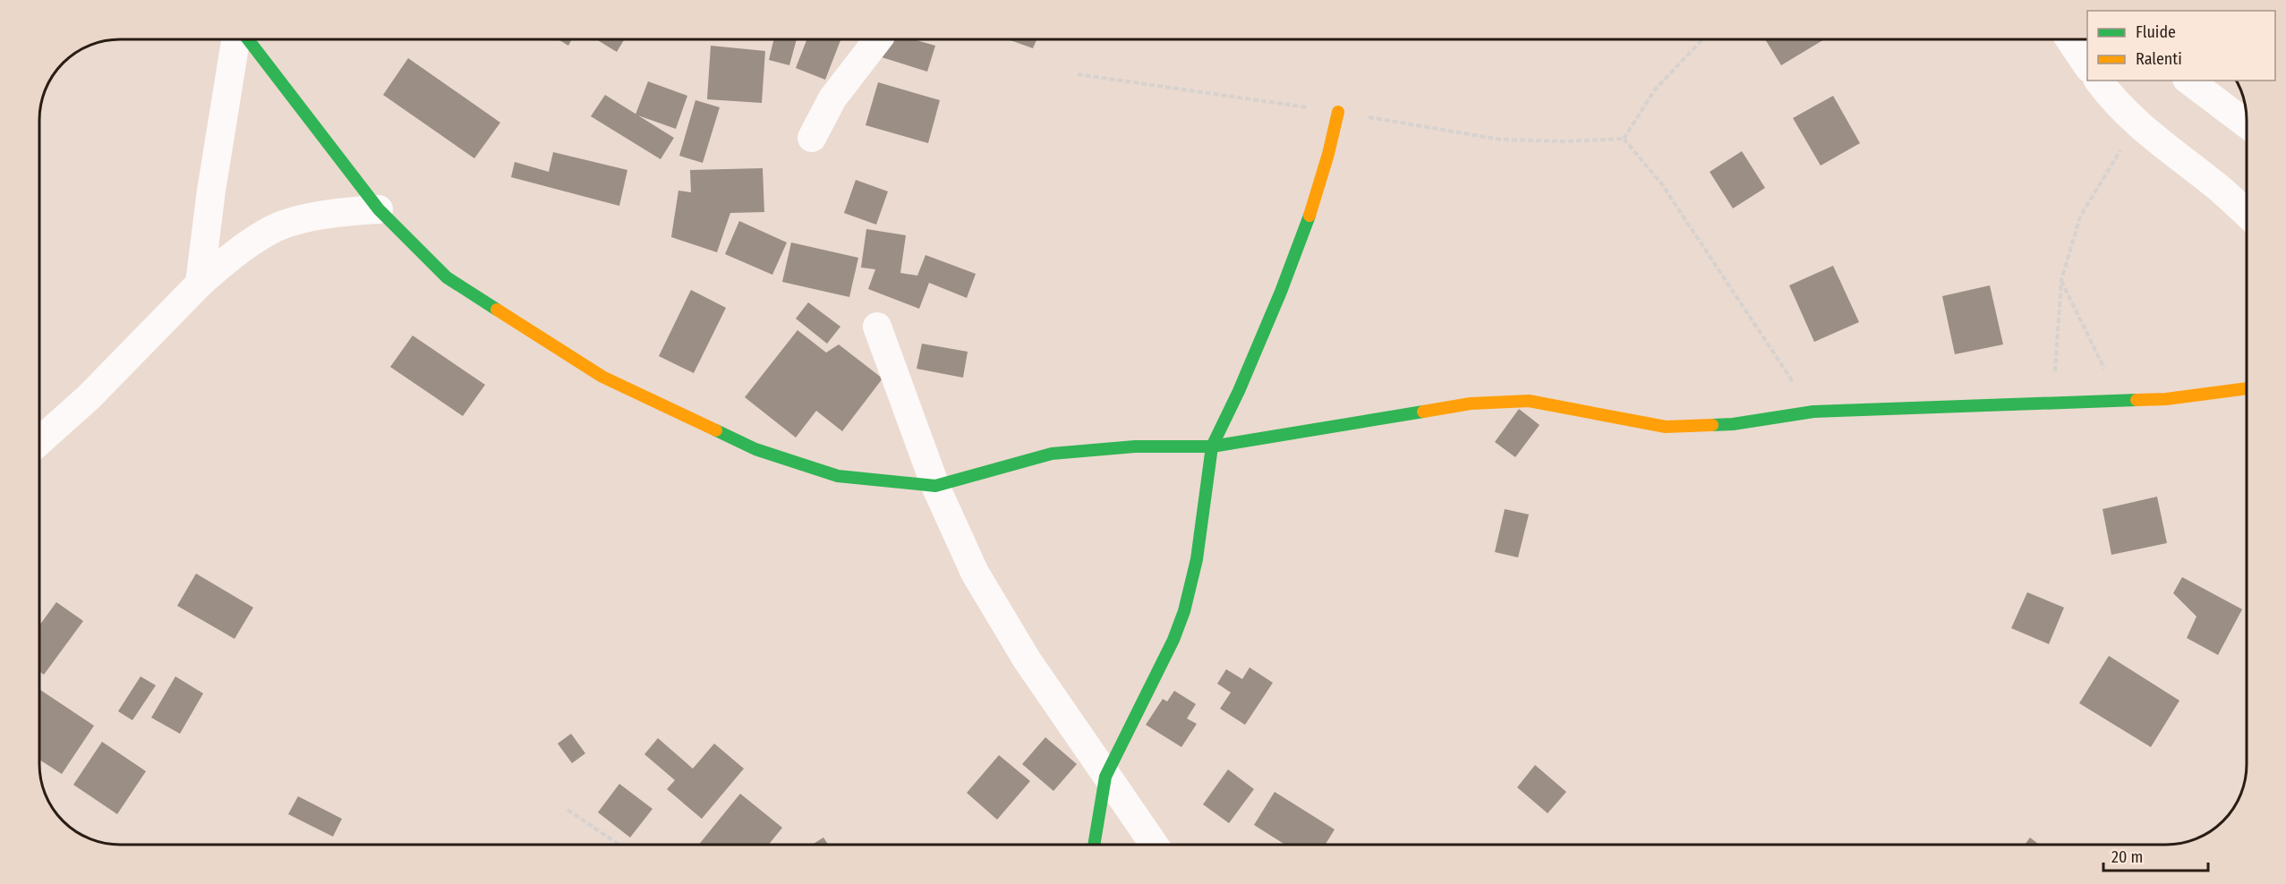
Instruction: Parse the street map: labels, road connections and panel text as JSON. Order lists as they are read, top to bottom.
{
  "legend": ["Fluide", "Ralenti"],
  "scale_bar": "20 m"
}
